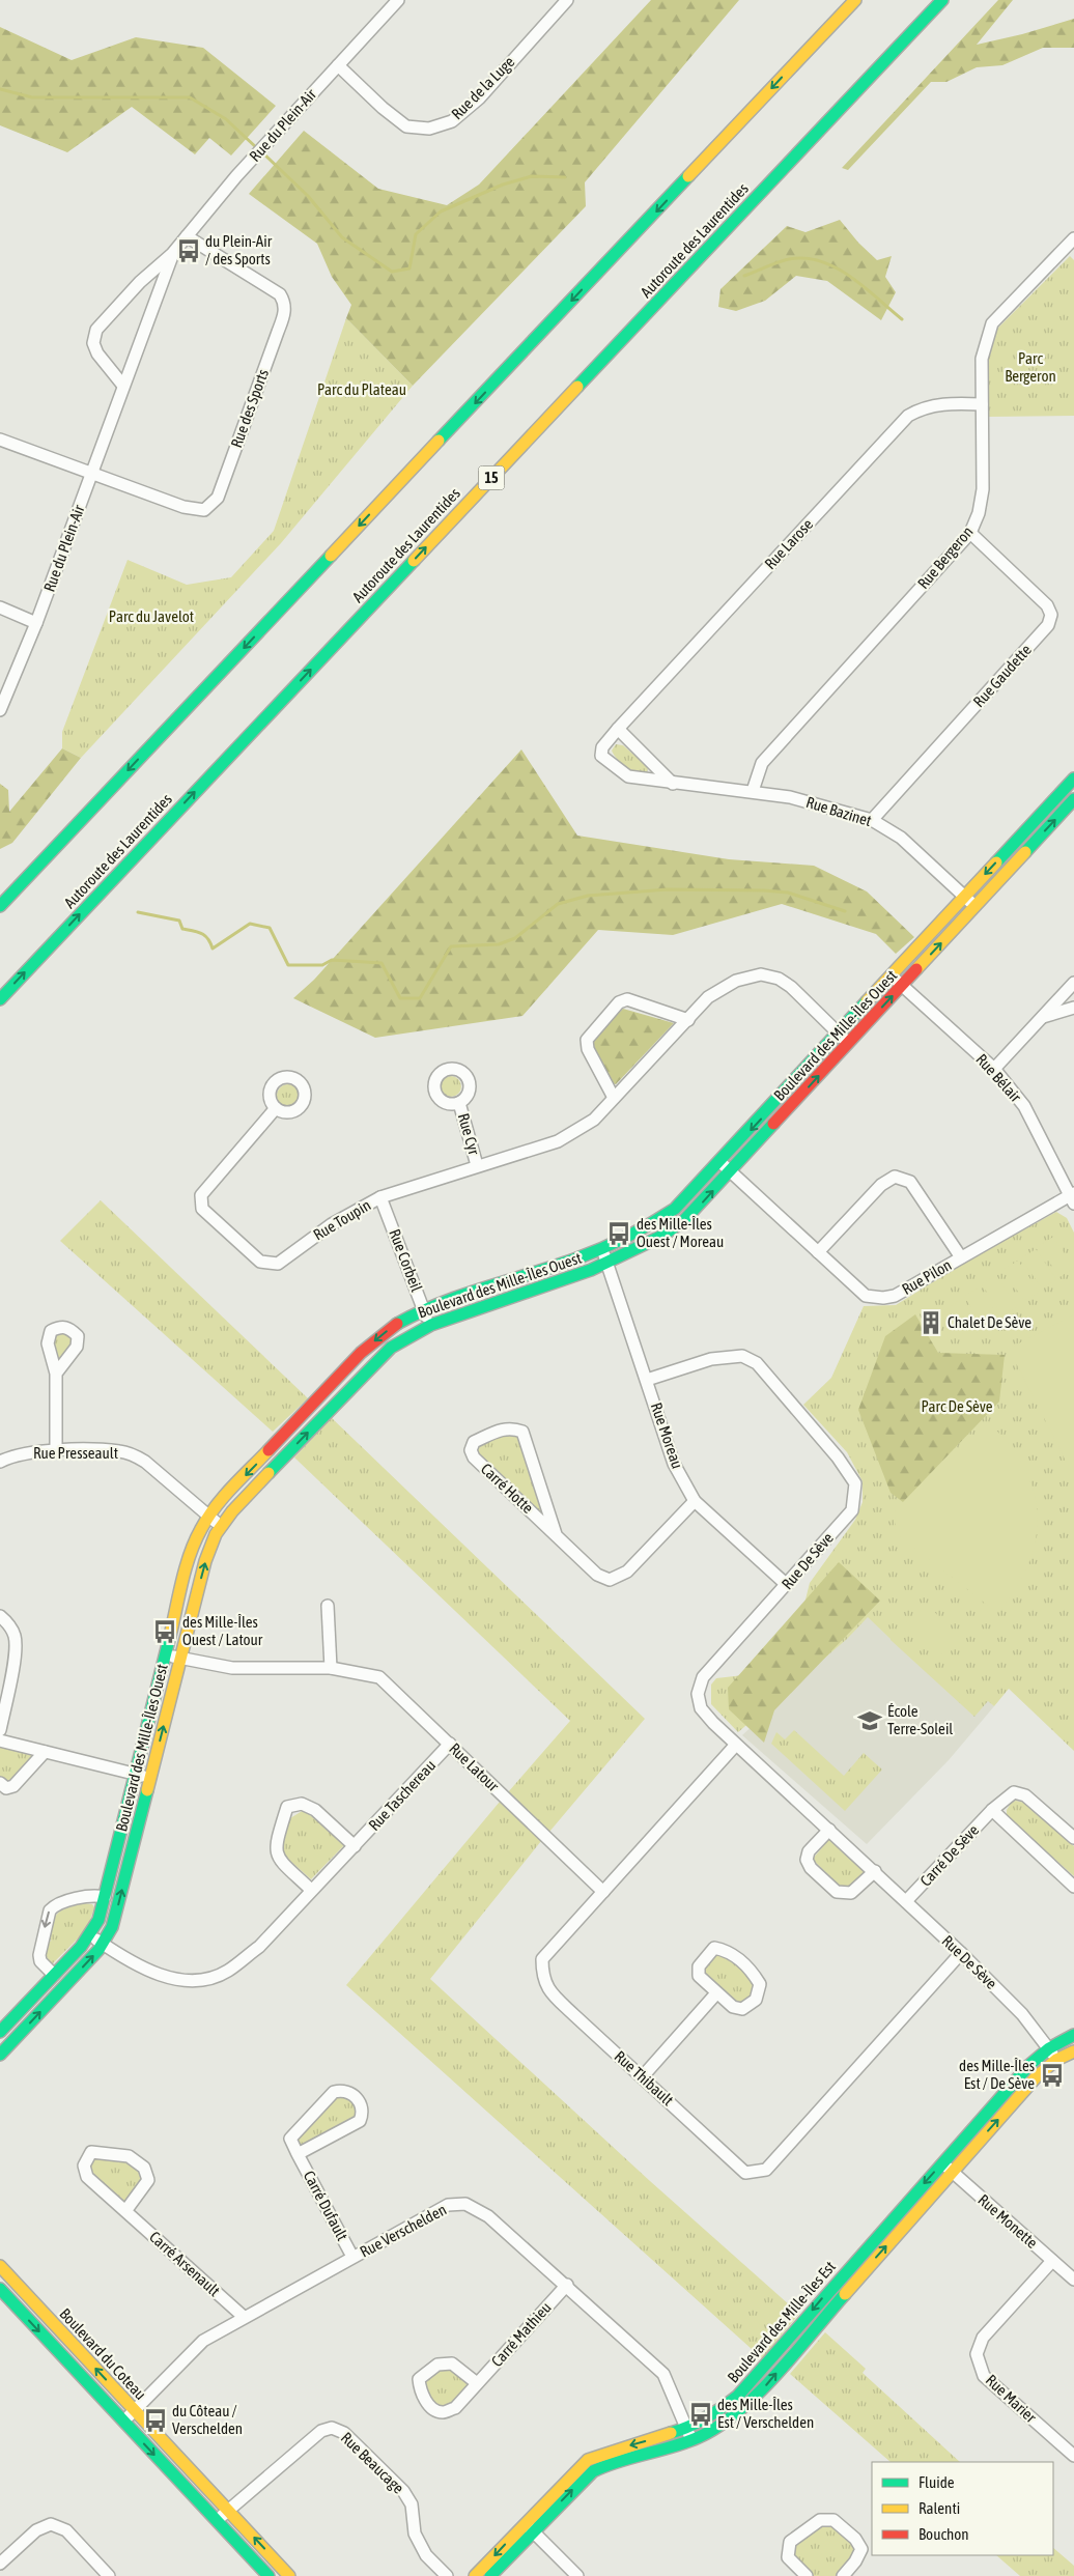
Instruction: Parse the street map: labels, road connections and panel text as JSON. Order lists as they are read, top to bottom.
{
  "streets": {
    "main road": [
      "Autoroute des Laurentides",
      "15",
      "Boulevard des Mille-Îles Ouest",
      "Boulevard des Mille-Îles Est",
      "Boulevard du Coteau"
    ],
    "street": [
      "Rue de la Luge",
      "Rue du Plein-Air",
      "Rue des Sports",
      "Rue Larose",
      "Rue Bergeron",
      "Rue Gaudette",
      "Rue Bazinet",
      "Rue Bélair",
      "Rue Cyr",
      "Rue Toupin",
      "Rue Corbeil",
      "Rue Pilon",
      "Rue Moreau",
      "Rue Presseault",
      "Carré Hotte",
      "Rue De Sève",
      "Rue Latour",
      "Rue Taschereau",
      "Carré De Sève",
      "Rue Thibault",
      "Carré Dufault",
      "Rue Monette",
      "Rue Verschelden",
      "Carré Arsenault",
      "Carré Mathieu",
      "Rue Marier",
      "Rue Beaucage"
    ]
  },
  "crossings": [
    ["Rue de la Luge", "Rue du Plein-Air"],
    ["Rue du Plein-Air", "Rue des Sports"],
    ["Rue Larose", "Rue Bergeron"],
    ["Rue Larose", "Rue Bazinet"],
    ["Rue Bergeron", "Rue Gaudette"],
    ["Rue Bergeron", "Rue Bazinet"],
    ["Rue Gaudette", "Rue Bazinet"],
    ["Rue Bazinet", "Boulevard des Mille-Îles Ouest"],
    ["Boulevard des Mille-Îles Ouest", "Rue Bélair"],
    ["Boulevard des Mille-Îles Ouest", "Rue Toupin"],
    ["Boulevard des Mille-Îles Ouest", "Rue Corbeil"],
    ["Boulevard des Mille-Îles Ouest", "Rue Pilon"],
    ["Boulevard des Mille-Îles Ouest", "Rue Moreau"],
    ["Boulevard des Mille-Îles Ouest", "Rue Presseault"],
    ["Boulevard des Mille-Îles Ouest", "Rue Latour"],
    ["Boulevard des Mille-Îles Ouest", "Rue Taschereau"],
    ["Rue Bélair", "Rue Pilon"],
    ["Rue Cyr", "Rue Toupin"],
    ["Rue Toupin", "Rue Corbeil"],
    ["Rue Moreau", "Carré Hotte"],
    ["Rue Moreau", "Rue De Sève"],
    ["Rue De Sève", "Carré De Sève"],
    ["Rue De Sève", "Rue Thibault"],
    ["Rue De Sève", "Boulevard des Mille-Îles Est"],
    ["Rue Latour", "Rue Taschereau"],
    ["Rue Latour", "Rue Thibault"],
    ["Carré Dufault", "Rue Verschelden"],
    ["Rue Monette", "Boulevard des Mille-Îles Est"],
    ["Rue Monette", "Rue Marier"],
    ["Rue Verschelden", "Carré Arsenault"],
    ["Rue Verschelden", "Boulevard des Mille-Îles Est"],
    ["Rue Verschelden", "Carré Mathieu"],
    ["Rue Verschelden", "Boulevard du Coteau"],
    ["Boulevard du Coteau", "Rue Beaucage"]
  ],
  "parks": [
    "Parc Bergeron",
    "Parc du Plateau",
    "Parc du Javelot",
    "Parc De Sève"
  ],
  "places": {
    "bus stop": [
      "du Plein-Air / des Sports",
      "des Mille-Îles Ouest / Moreau",
      "des Mille-Îles Ouest / Latour",
      "des Mille-Îles Est / De Sève",
      "des Mille-Îles Est / Verschelden",
      "du Côteau / Verschelden"
    ],
    "building": ["Chalet De Sève"],
    "school or university": ["École Terre-Soleil"]
  },
  "legend": ["Fluide", "Ralenti", "Bouchon"]
}
